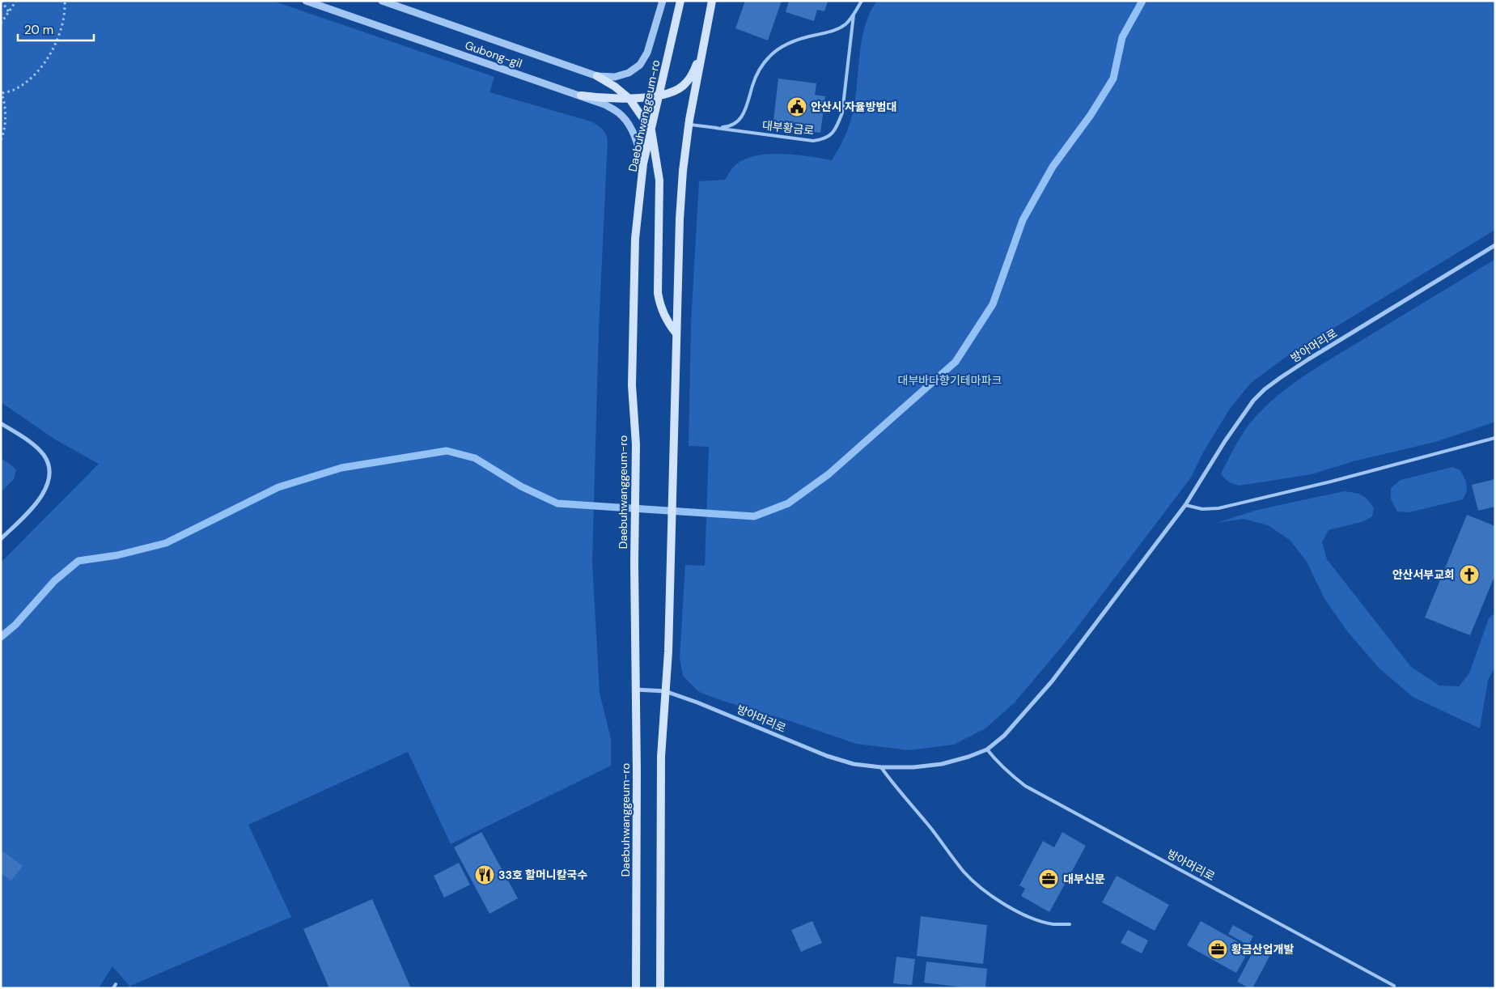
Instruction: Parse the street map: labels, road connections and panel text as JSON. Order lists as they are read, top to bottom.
{
  "streets": {
    "main road": ["Daebuhwanggeum-ro"],
    "street": ["Gubong-gil", "방아머리로"],
    "lane": ["대부황금로"]
  },
  "crossings": [
    ["Gubong-gil", "Daebuhwanggeum-ro"],
    ["Daebuhwanggeum-ro", "방아머리로"]
  ],
  "parks": ["대부바다향기테마파크"],
  "places": {
    "public building": ["안산시 자율방범대"],
    "church": ["안산서부교회"],
    "restaurant": ["33호 할머니칼국수"],
    "office": ["대부신문", "황금산업개발"]
  },
  "scale_bar": "20 m"
}
